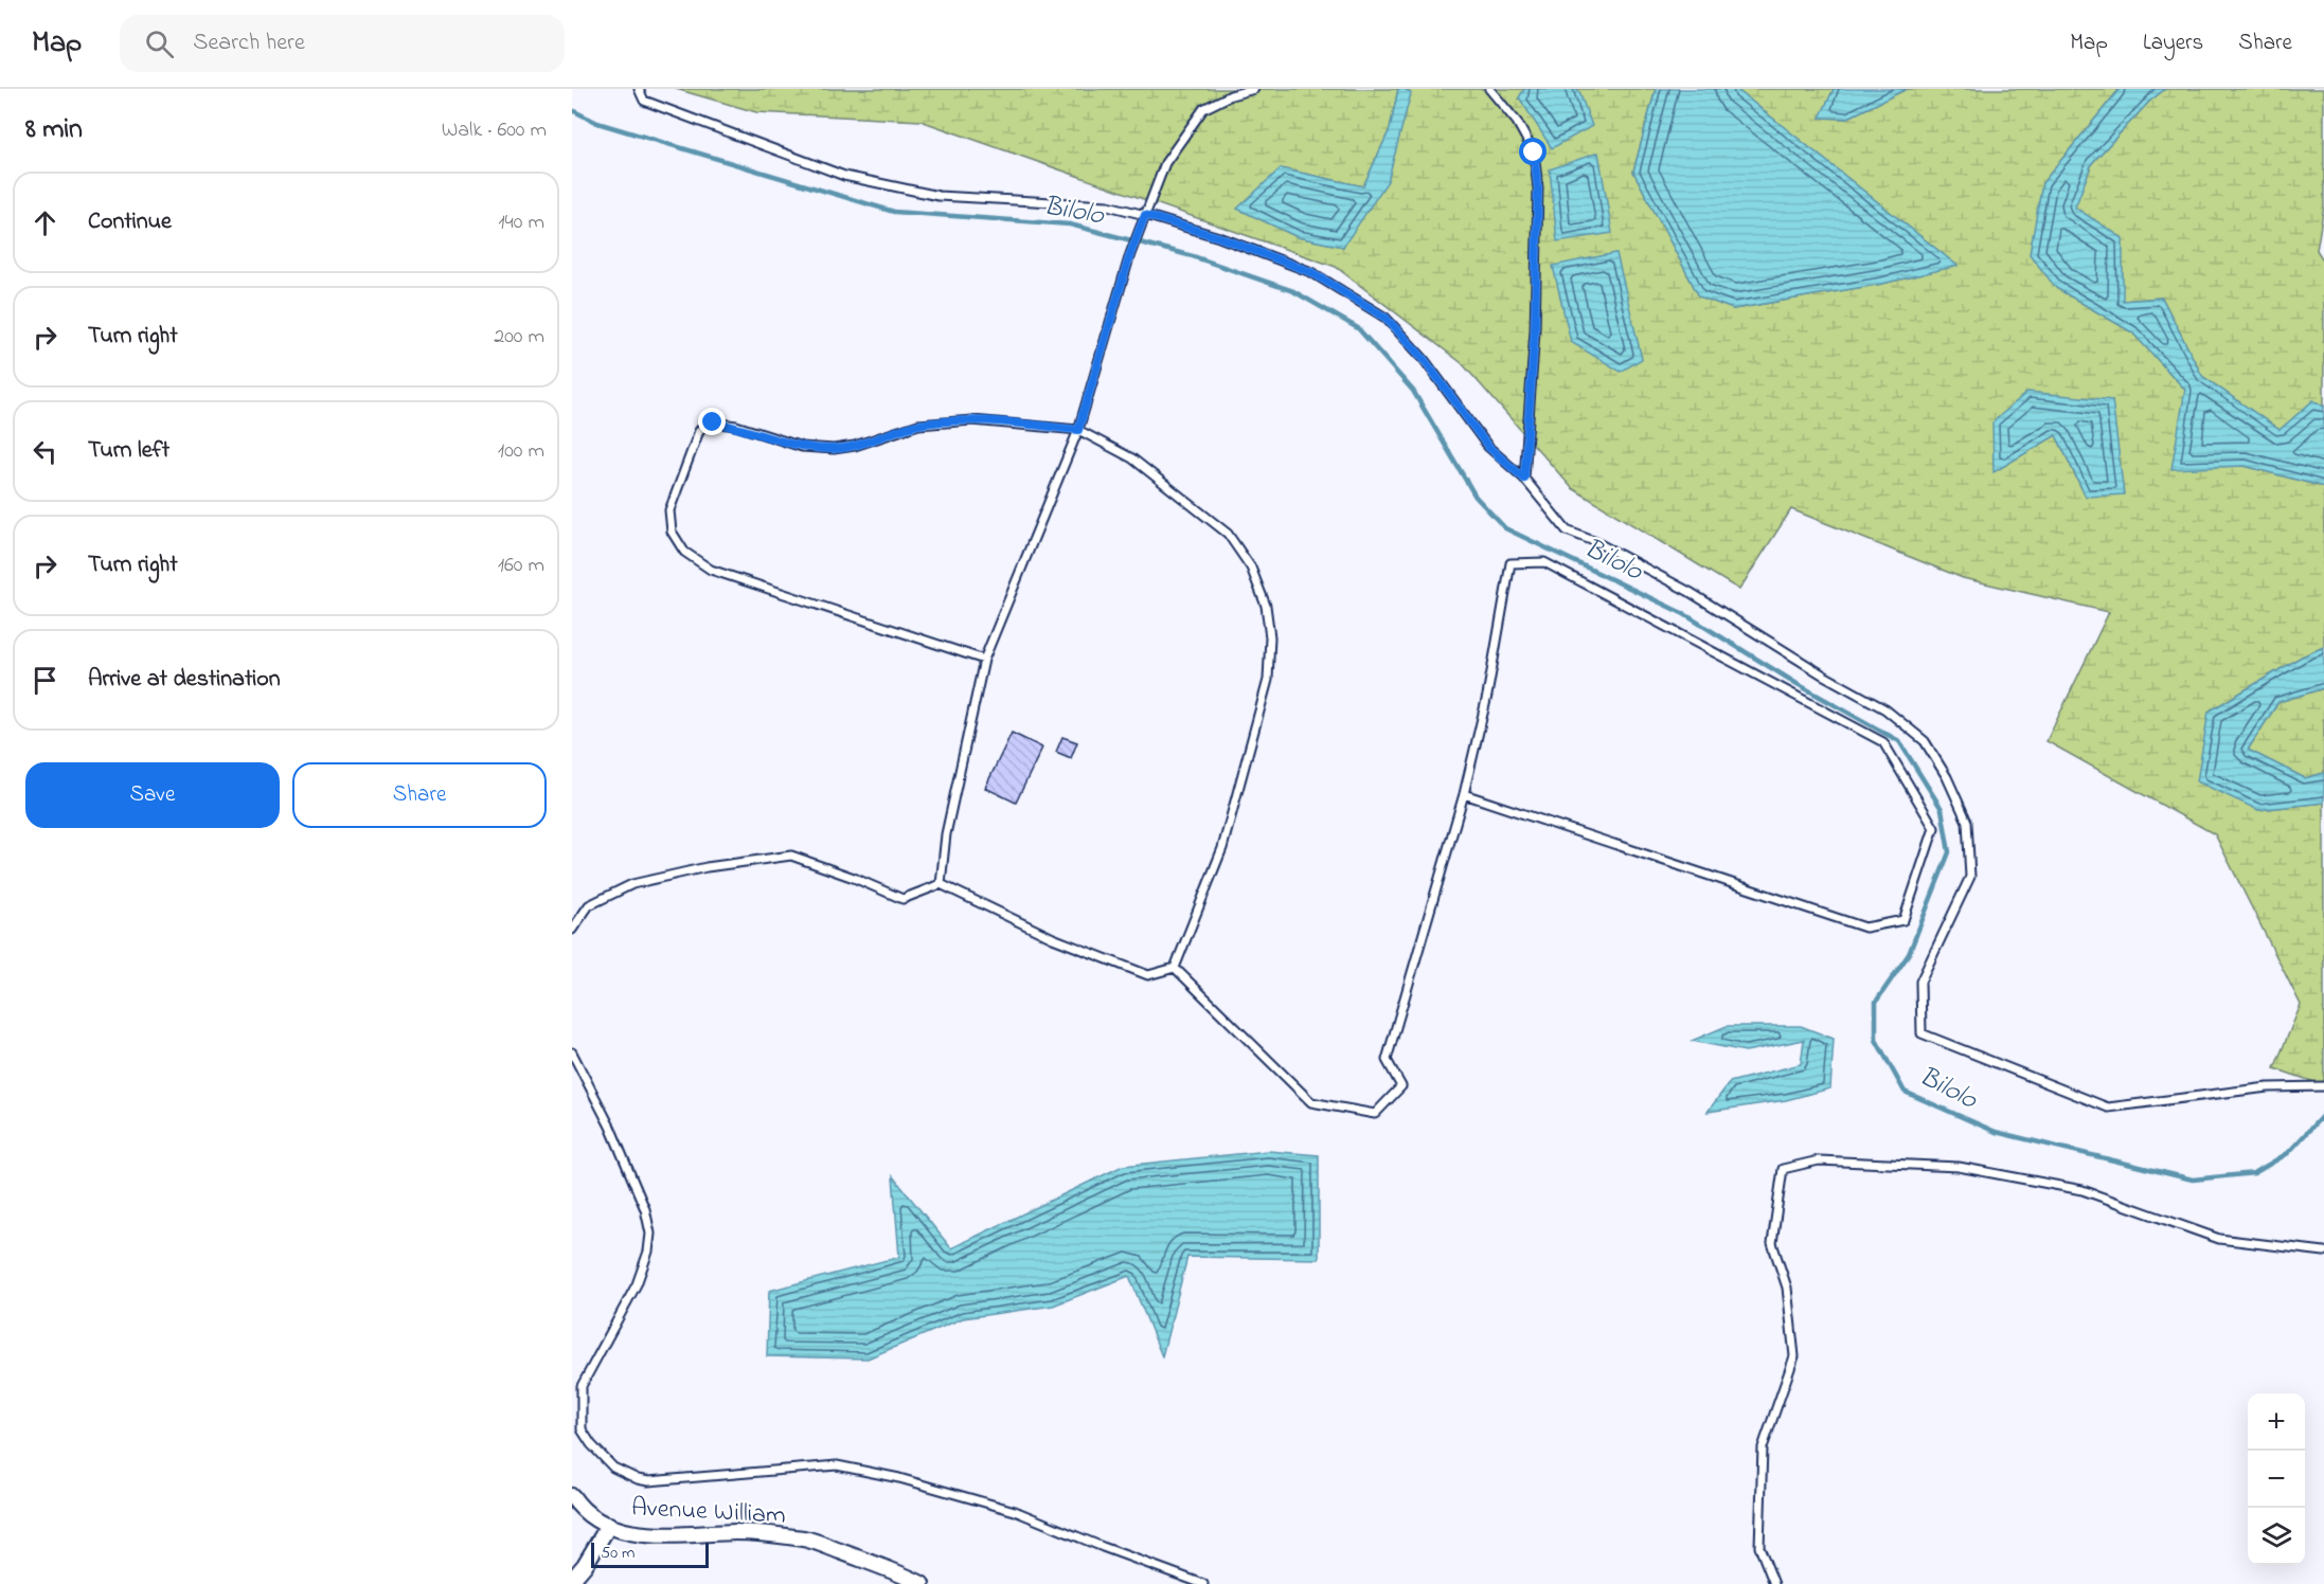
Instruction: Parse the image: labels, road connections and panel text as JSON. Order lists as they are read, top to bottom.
{
  "streets": {
    "street": ["Avenue William"]
  },
  "water": ["Bilolo"],
  "scale_bar": "50 m",
  "page": {
    "header": "Map",
    "search": "Search here",
    "nav": ["Map", "Layers", "Share"],
    "heading": ["8 min", "Walk · 600 m"],
    "list": [
      ["Continue", "140 m"],
      ["Turn right", "200 m"],
      ["Turn left", "100 m"],
      ["Turn right", "160 m"],
      "Arrive at destination"
    ],
    "buttons": ["Save", "Share"],
    "map_buttons": ["+", "−"],
    "scale": "50 m"
  }
}
